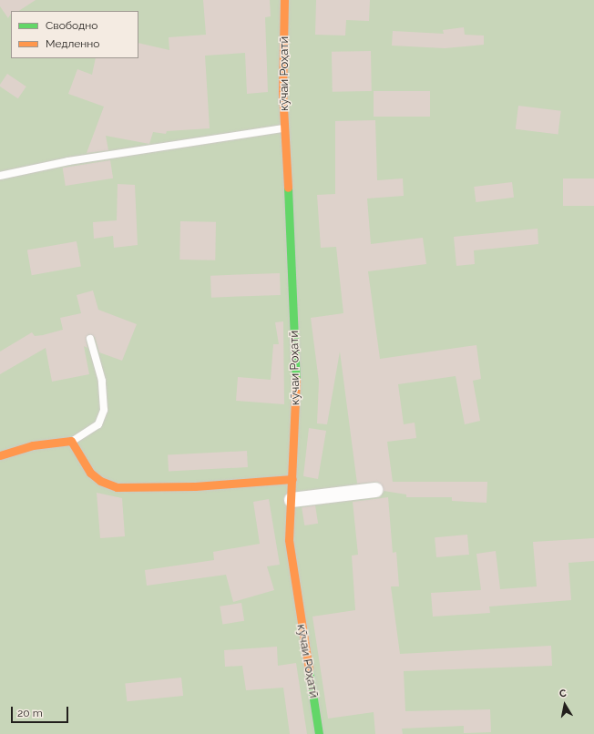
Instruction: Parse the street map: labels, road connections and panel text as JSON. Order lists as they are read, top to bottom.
{
  "streets": {
    "street": ["кӯчаи Роҳатӣ"]
  },
  "legend": ["Свободно", "Медленно"],
  "scale_bar": "20 m",
  "north": "top"
}
